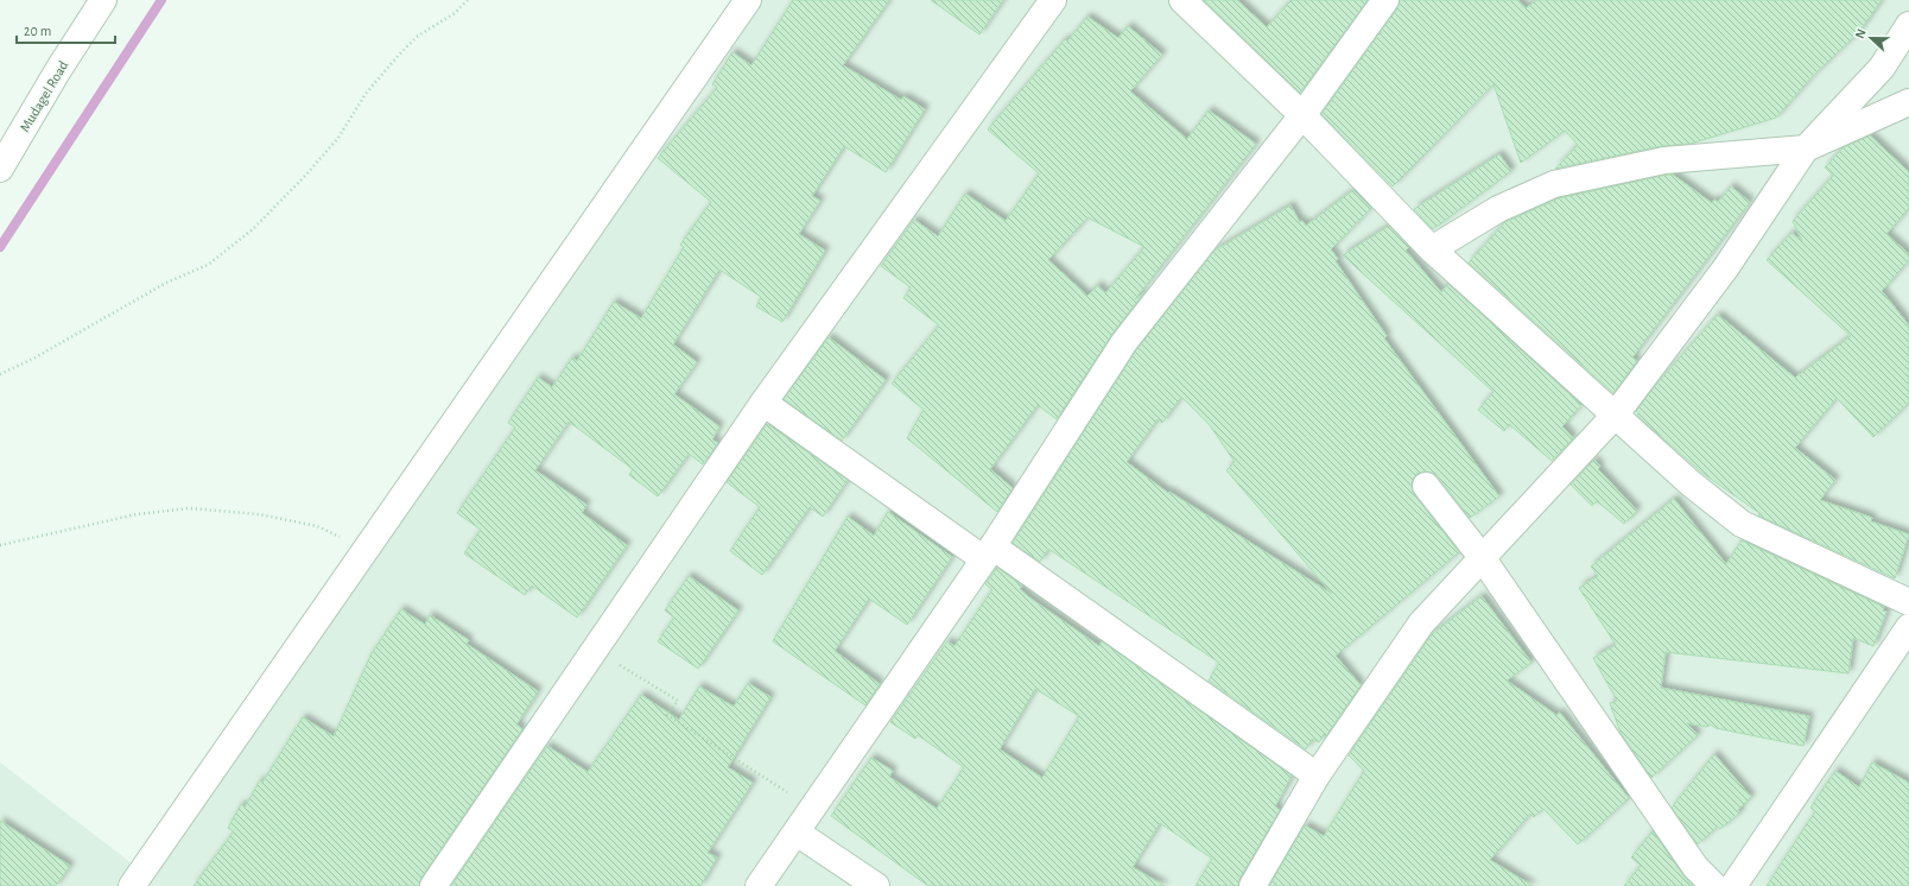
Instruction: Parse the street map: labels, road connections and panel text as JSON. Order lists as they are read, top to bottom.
{
  "streets": {
    "street": ["Mudagel Road"]
  },
  "scale_bar": "20 m",
  "north": "left"
}
